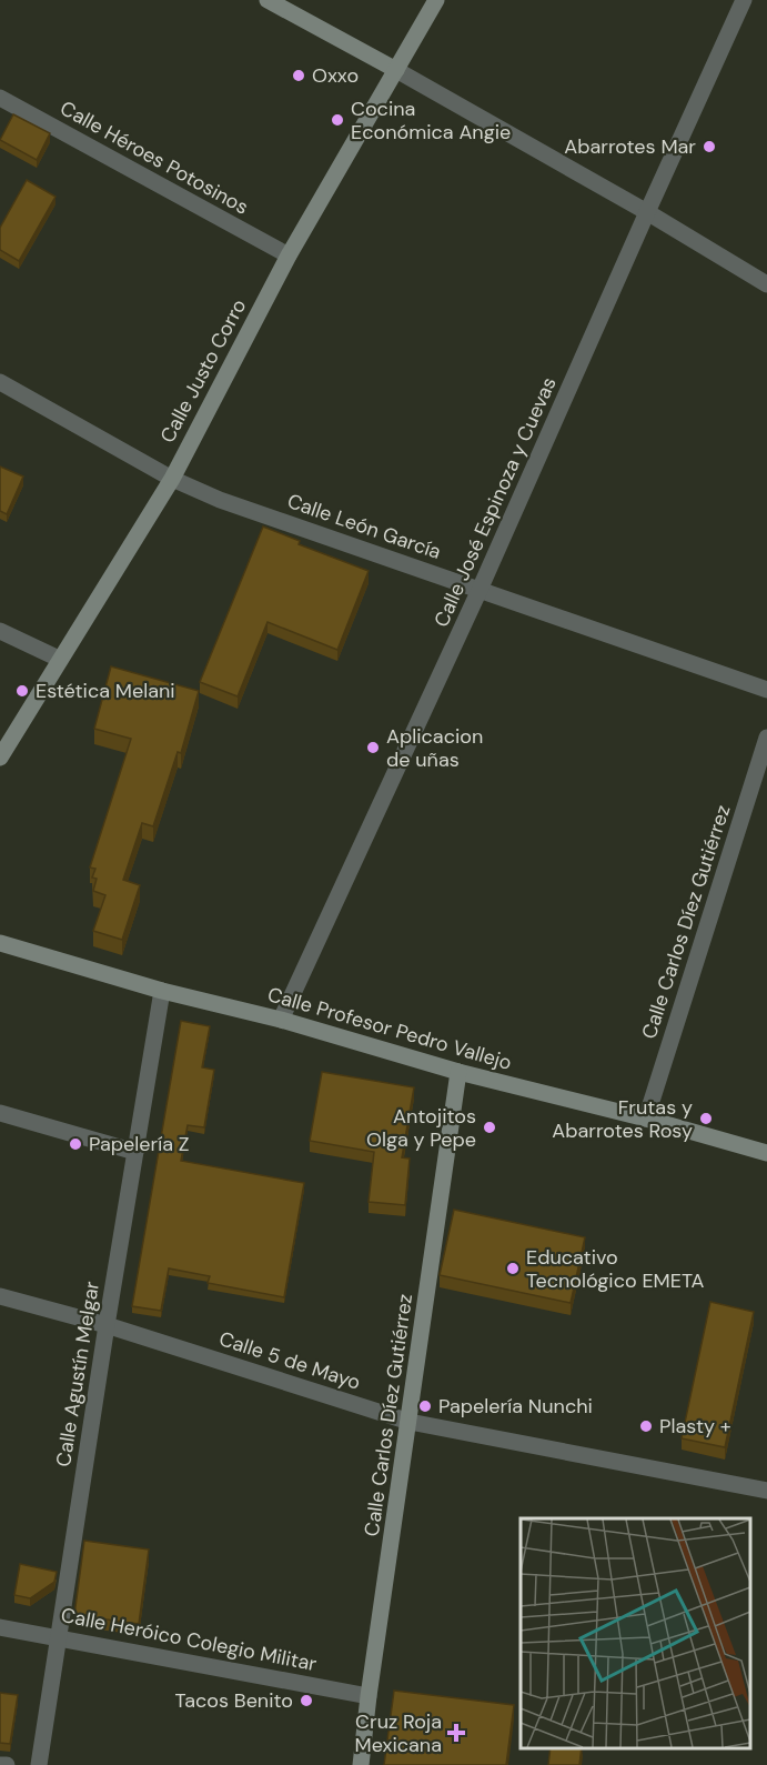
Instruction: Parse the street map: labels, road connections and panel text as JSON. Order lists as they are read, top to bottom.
{
  "streets": {
    "street": [
      "Calle Héroes Potosinos",
      "Calle Justo Corro",
      "Calle José Espinoza y Cuevas",
      "Calle León García",
      "Calle Carlos Díez Gutiérrez",
      "Calle Profesor Pedro Vallejo",
      "Calle 5 de Mayo",
      "Calle Agustín Melgar",
      "Calle Heróico Colegio Militar"
    ]
  },
  "crossings": [
    ["Calle Héroes Potosinos", "Calle Justo Corro"],
    ["Calle Justo Corro", "Calle León García"],
    ["Calle José Espinoza y Cuevas", "Calle León García"],
    ["Calle José Espinoza y Cuevas", "Calle Profesor Pedro Vallejo"],
    ["Calle Carlos Díez Gutiérrez", "Calle Profesor Pedro Vallejo"],
    ["Calle Carlos Díez Gutiérrez", "Calle 5 de Mayo"],
    ["Calle Carlos Díez Gutiérrez", "Calle Heróico Colegio Militar"],
    ["Calle Profesor Pedro Vallejo", "Calle Agustín Melgar"],
    ["Calle 5 de Mayo", "Calle Agustín Melgar"],
    ["Calle Agustín Melgar", "Calle Heróico Colegio Militar"]
  ],
  "places": {
    "other": [
      "Oxxo",
      "Cocina Económica Angie",
      "Abarrotes Mar",
      "Estética Melani",
      "Aplicacion de uñas",
      "Frutas y Abarrotes Rosy",
      "Antojitos Olga y Pepe",
      "Papelería Z",
      "Educativo Tecnológico EMETA",
      "Papelería Nunchi",
      "Plasty +",
      "Tacos Benito"
    ],
    "health": ["Cruz Roja Mexicana"]
  }
}
